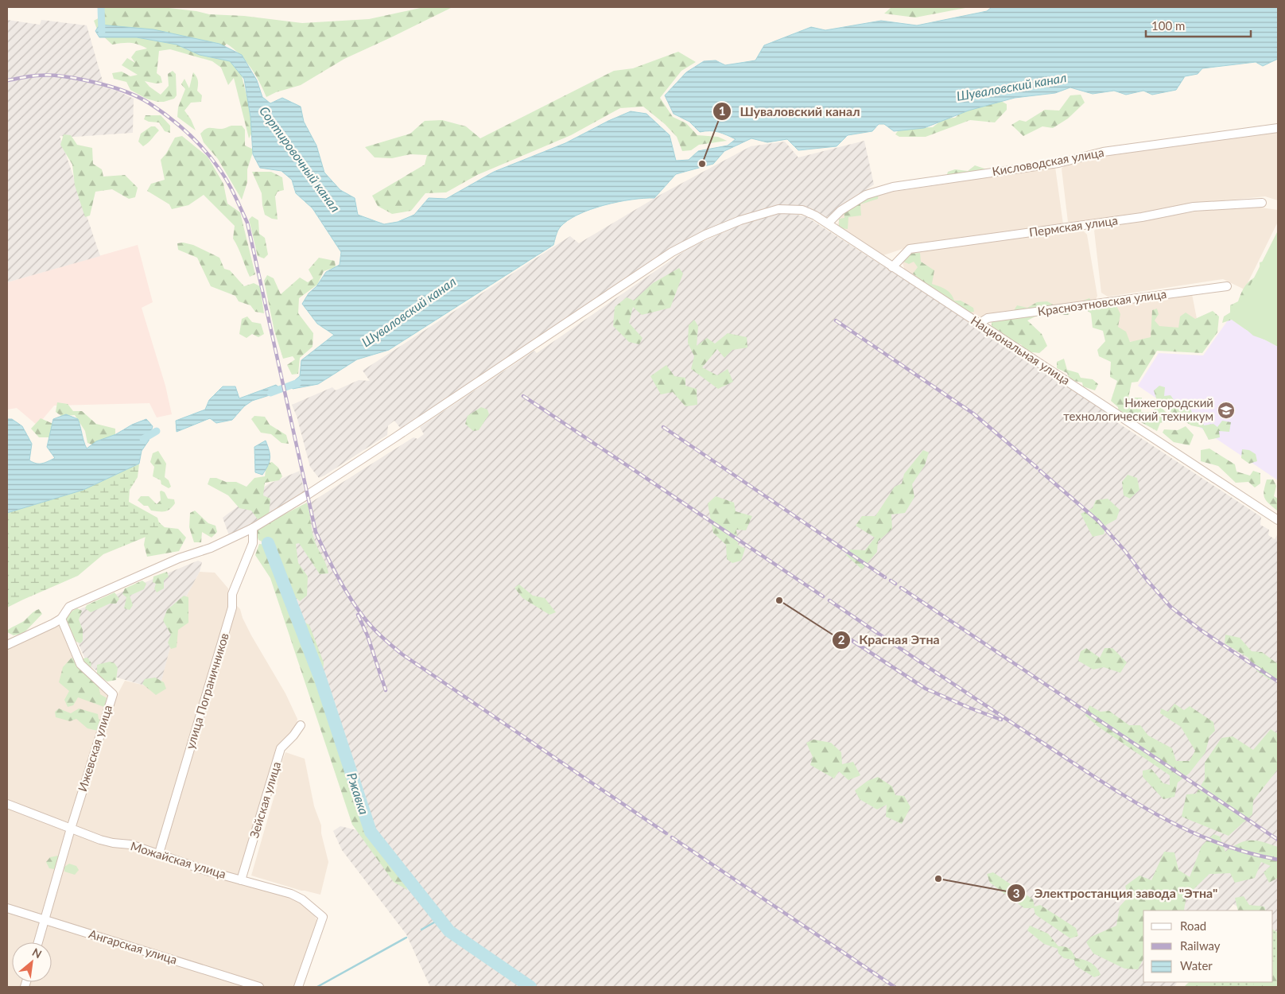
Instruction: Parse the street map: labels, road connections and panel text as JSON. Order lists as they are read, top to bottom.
{
  "streets": {
    "street": [
      "Кисловодская улица",
      "Пермская улица",
      "Красноэтновская улица",
      "Национальная улица",
      "улица Пограничников",
      "Ижевская улица",
      "Зейская улица",
      "Можайская улица",
      "Ангарская улица"
    ]
  },
  "crossings": [
    ["Кисловодская улица", "Национальная улица"],
    ["Пермская улица", "Национальная улица"],
    ["Красноэтновская улица", "Национальная улица"],
    ["Национальная улица", "улица Пограничников"],
    ["улица Пограничников", "Можайская улица"],
    ["Ижевская улица", "Можайская улица"],
    ["Ижевская улица", "Ангарская улица"],
    ["Зейская улица", "Можайская улица"]
  ],
  "water": ["Шуваловский канал", "Сортировочный канал", "Ржавка"],
  "places": {
    "other": ["Шуваловский канал", "Красная Этна", "Электростанция завода \"Этна\""],
    "school or university": ["Нижегородский технологический техникум"]
  },
  "legend": ["Road", "Railway", "Water"],
  "scale_bar": "100 m",
  "north": "top right"
}
